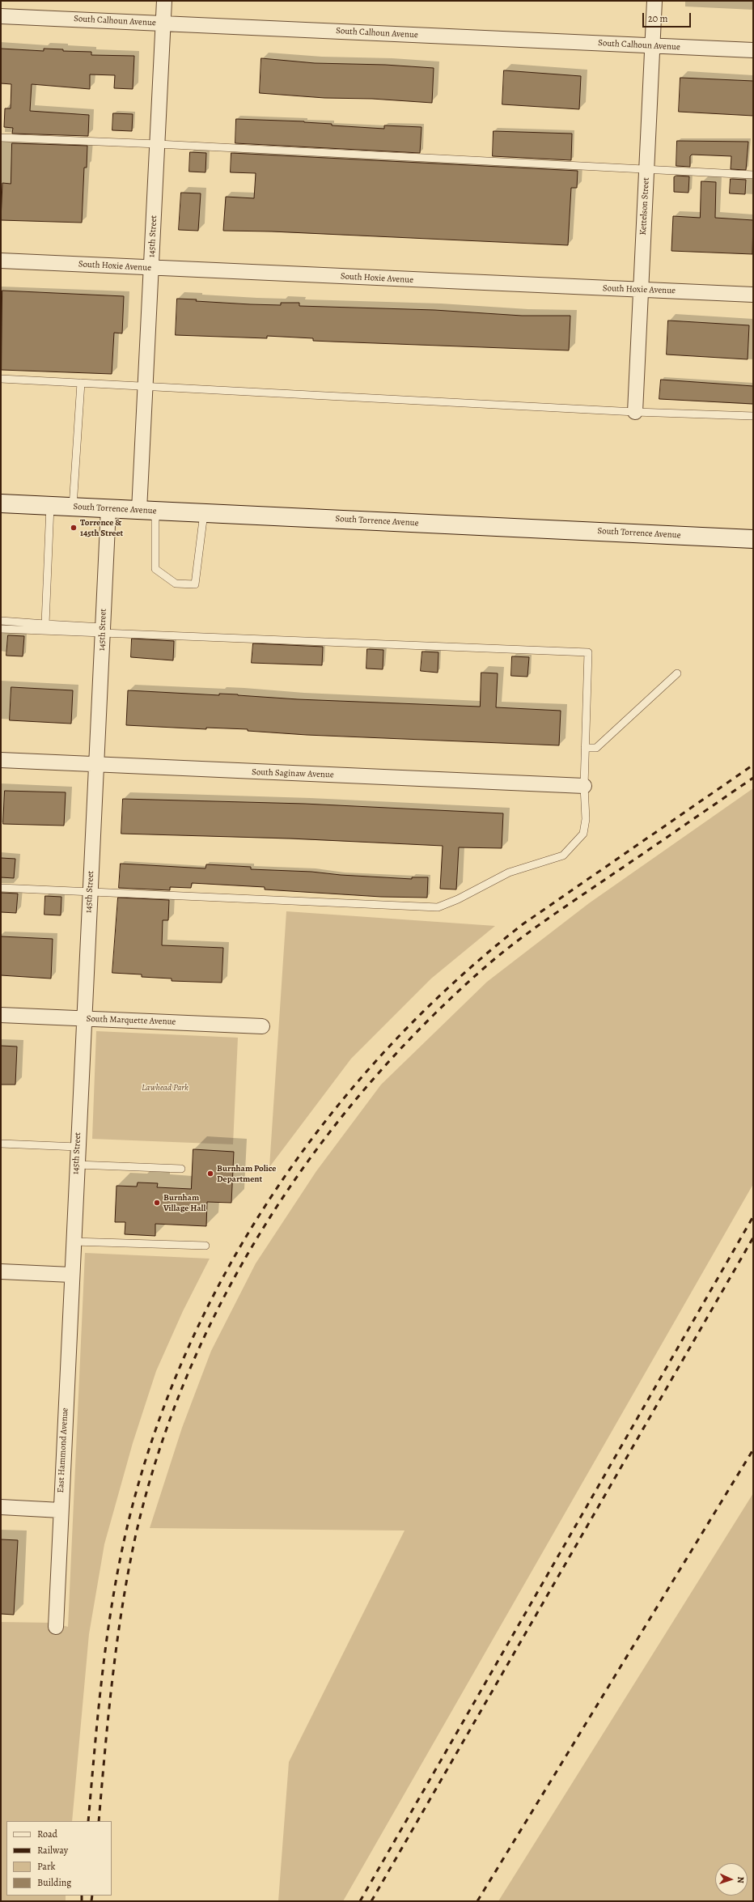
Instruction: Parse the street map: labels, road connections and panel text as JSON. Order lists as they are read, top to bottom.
{
  "streets": {
    "main road": ["South Torrence Avenue"],
    "street": [
      "South Calhoun Avenue",
      "Kettelson Street",
      "145th Street",
      "South Hoxie Avenue",
      "South Saginaw Avenue",
      "South Marquette Avenue",
      "East Hammond Avenue"
    ]
  },
  "crossings": [
    ["South Calhoun Avenue", "Kettelson Street"],
    ["South Calhoun Avenue", "145th Street"],
    ["Kettelson Street", "South Hoxie Avenue"],
    ["145th Street", "South Hoxie Avenue"],
    ["145th Street", "South Torrence Avenue"],
    ["145th Street", "South Saginaw Avenue"],
    ["145th Street", "South Marquette Avenue"],
    ["145th Street", "East Hammond Avenue"]
  ],
  "parks": ["Lawhead Park"],
  "places": ["Torrence & 145th Street", "Burnham Police Department", "Burnham Village Hall"],
  "legend": [
    "Road",
    "Railway",
    "Park",
    "Building"
  ],
  "scale_bar": "20 m",
  "north": "right"
}
